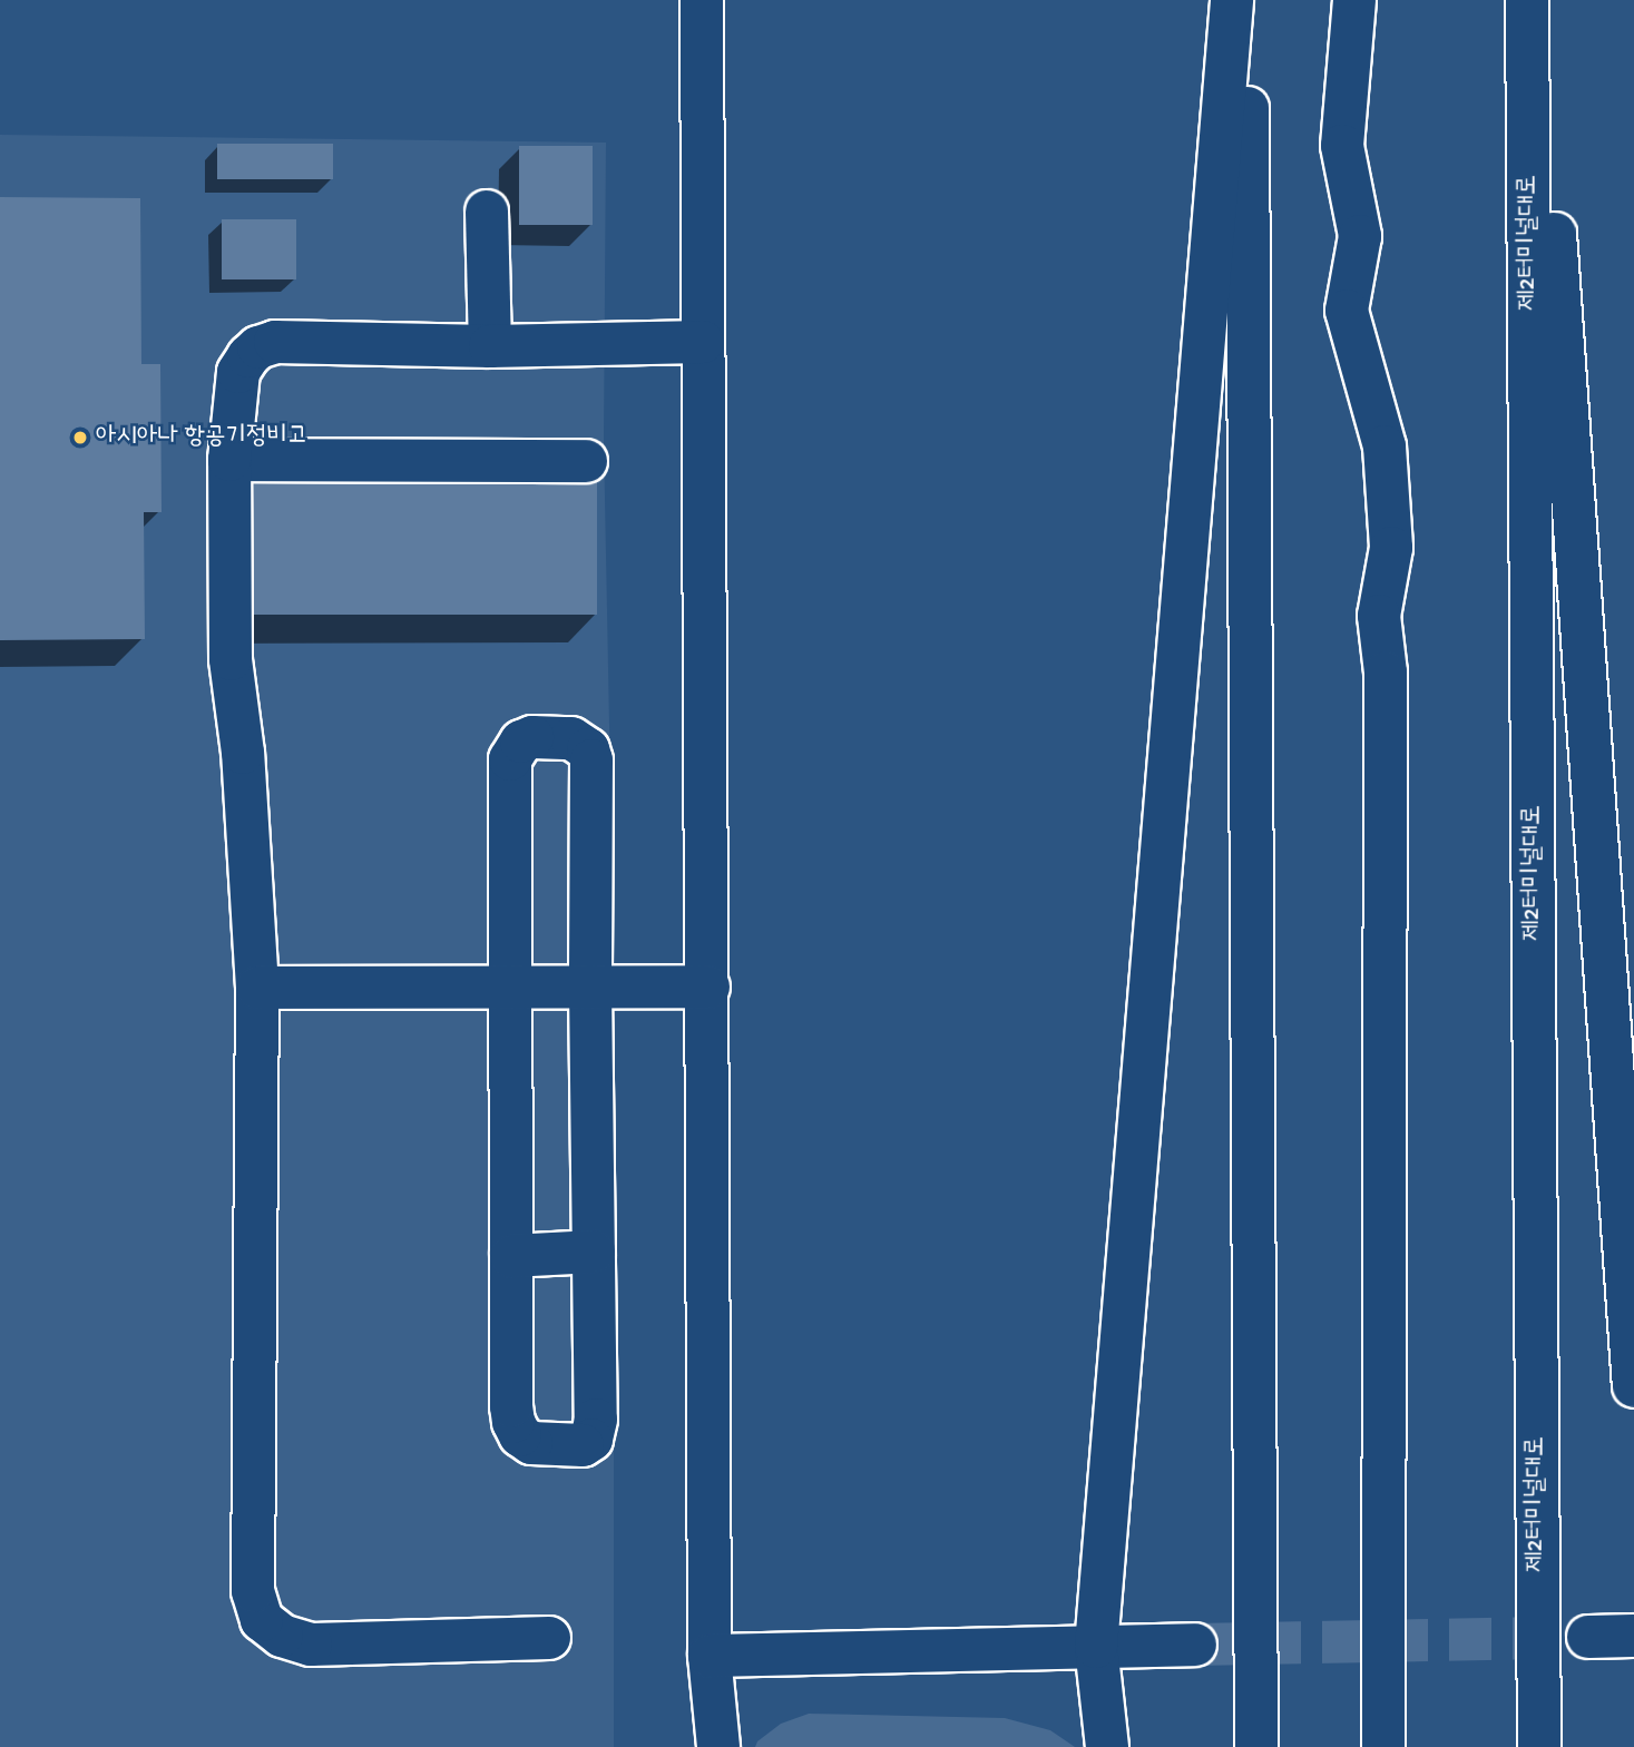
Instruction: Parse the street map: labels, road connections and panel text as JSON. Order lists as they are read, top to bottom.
{
  "streets": {
    "main road": ["제2터미널대로"]
  },
  "places": ["아시아나 항공기정비고"]
}
